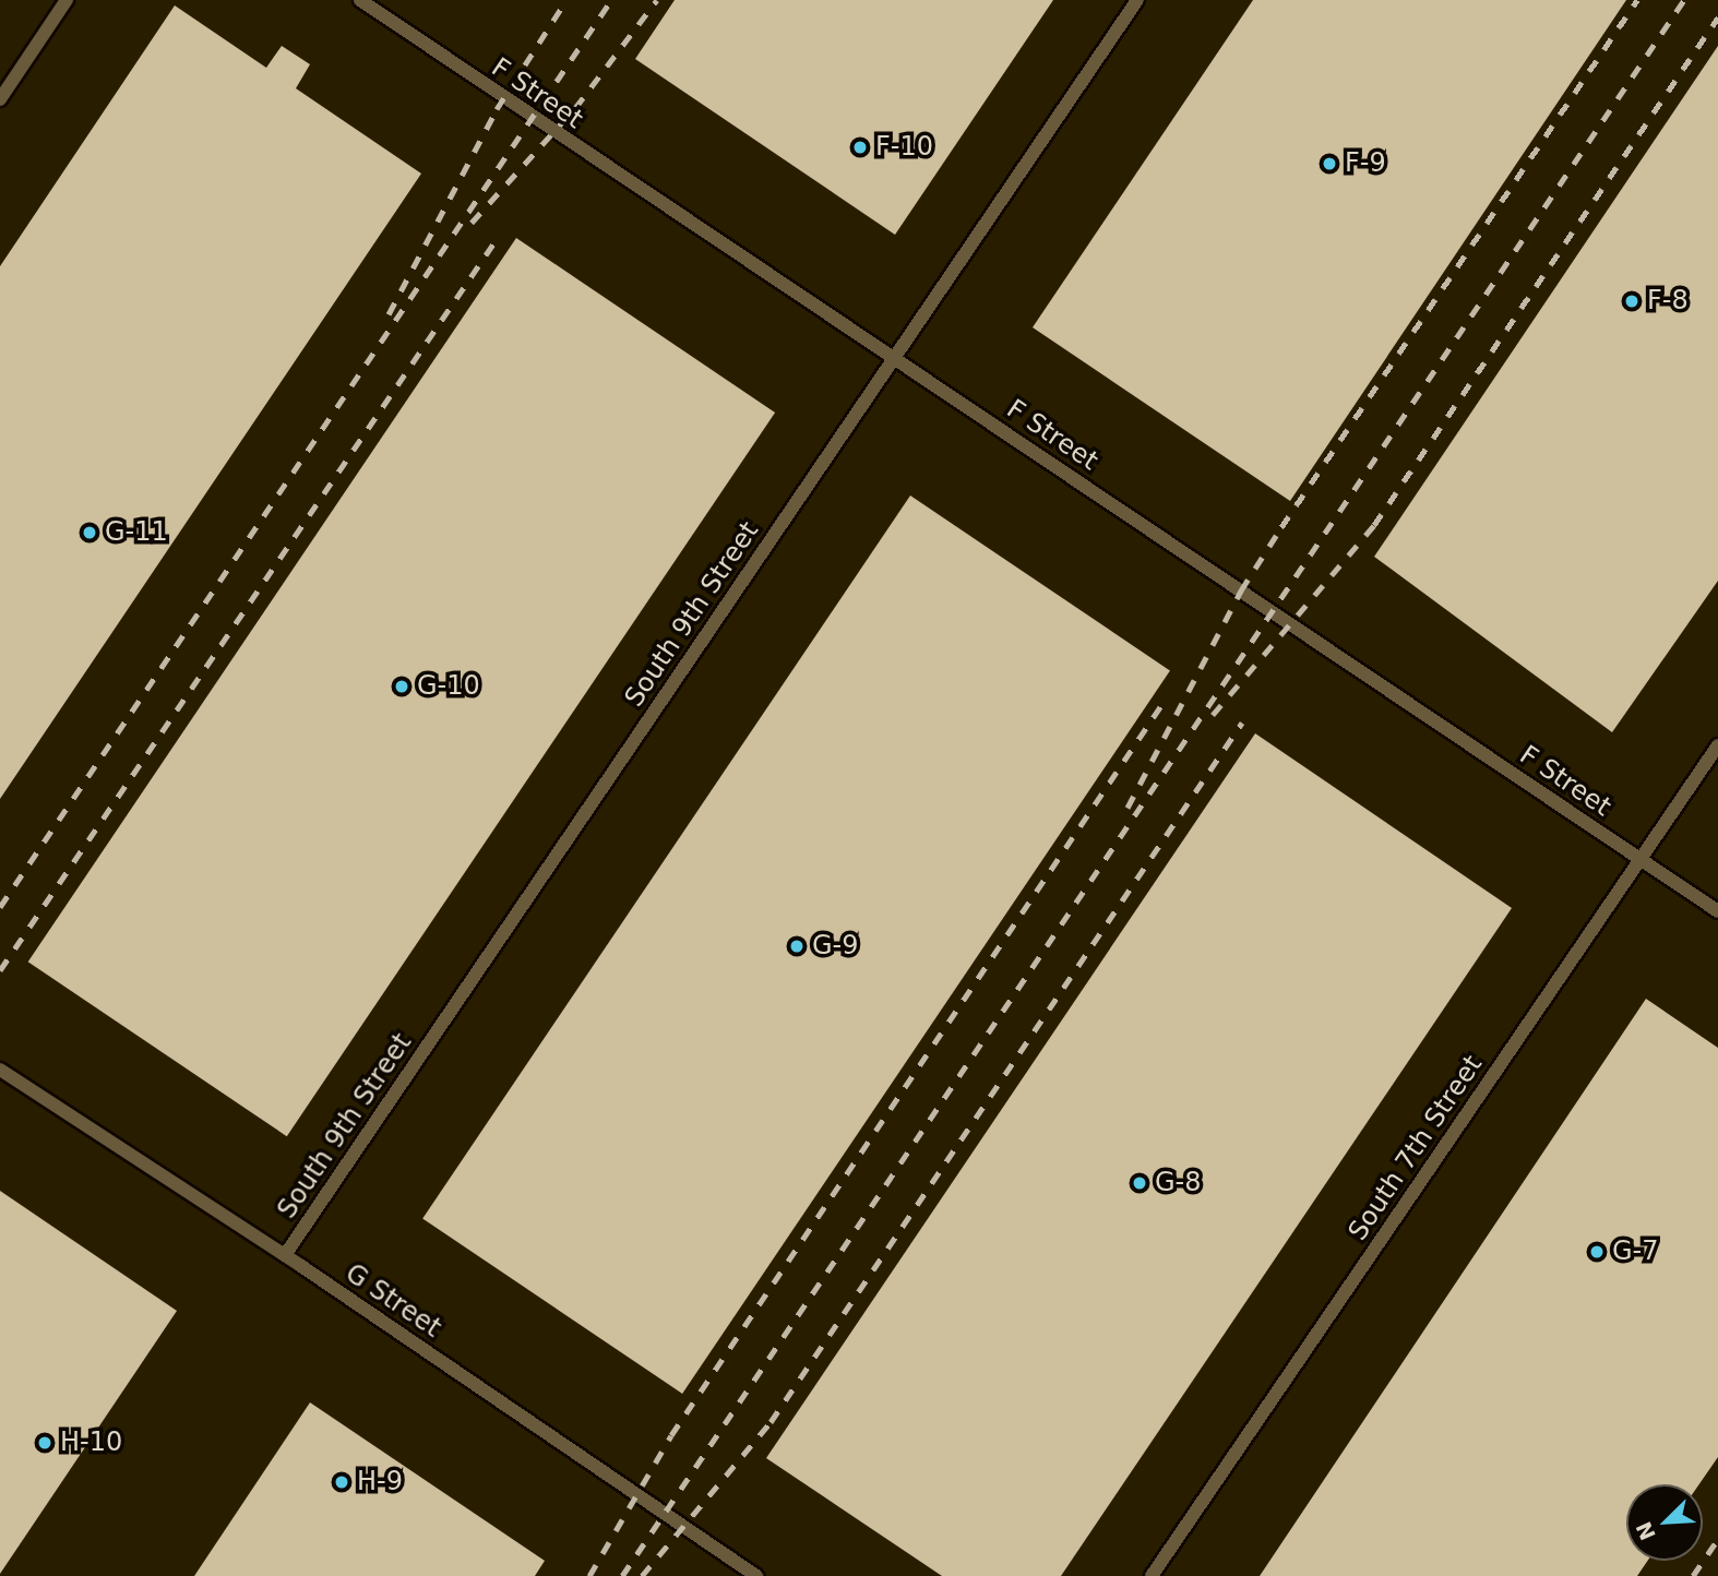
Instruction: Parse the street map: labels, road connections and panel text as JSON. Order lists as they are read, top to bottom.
{
  "streets": {
    "lane": [
      "F Street",
      "South 9th Street",
      "South 7th Street",
      "G Street"
    ]
  },
  "crossings": [
    ["F Street", "South 9th Street"],
    ["F Street", "South 7th Street"],
    ["South 9th Street", "G Street"]
  ],
  "places": [
    "F-10",
    "F-9",
    "F-8",
    "G-11",
    "G-10",
    "G-9",
    "G-8",
    "G-7",
    "H-10",
    "H-9"
  ],
  "north": "bottom left"
}
